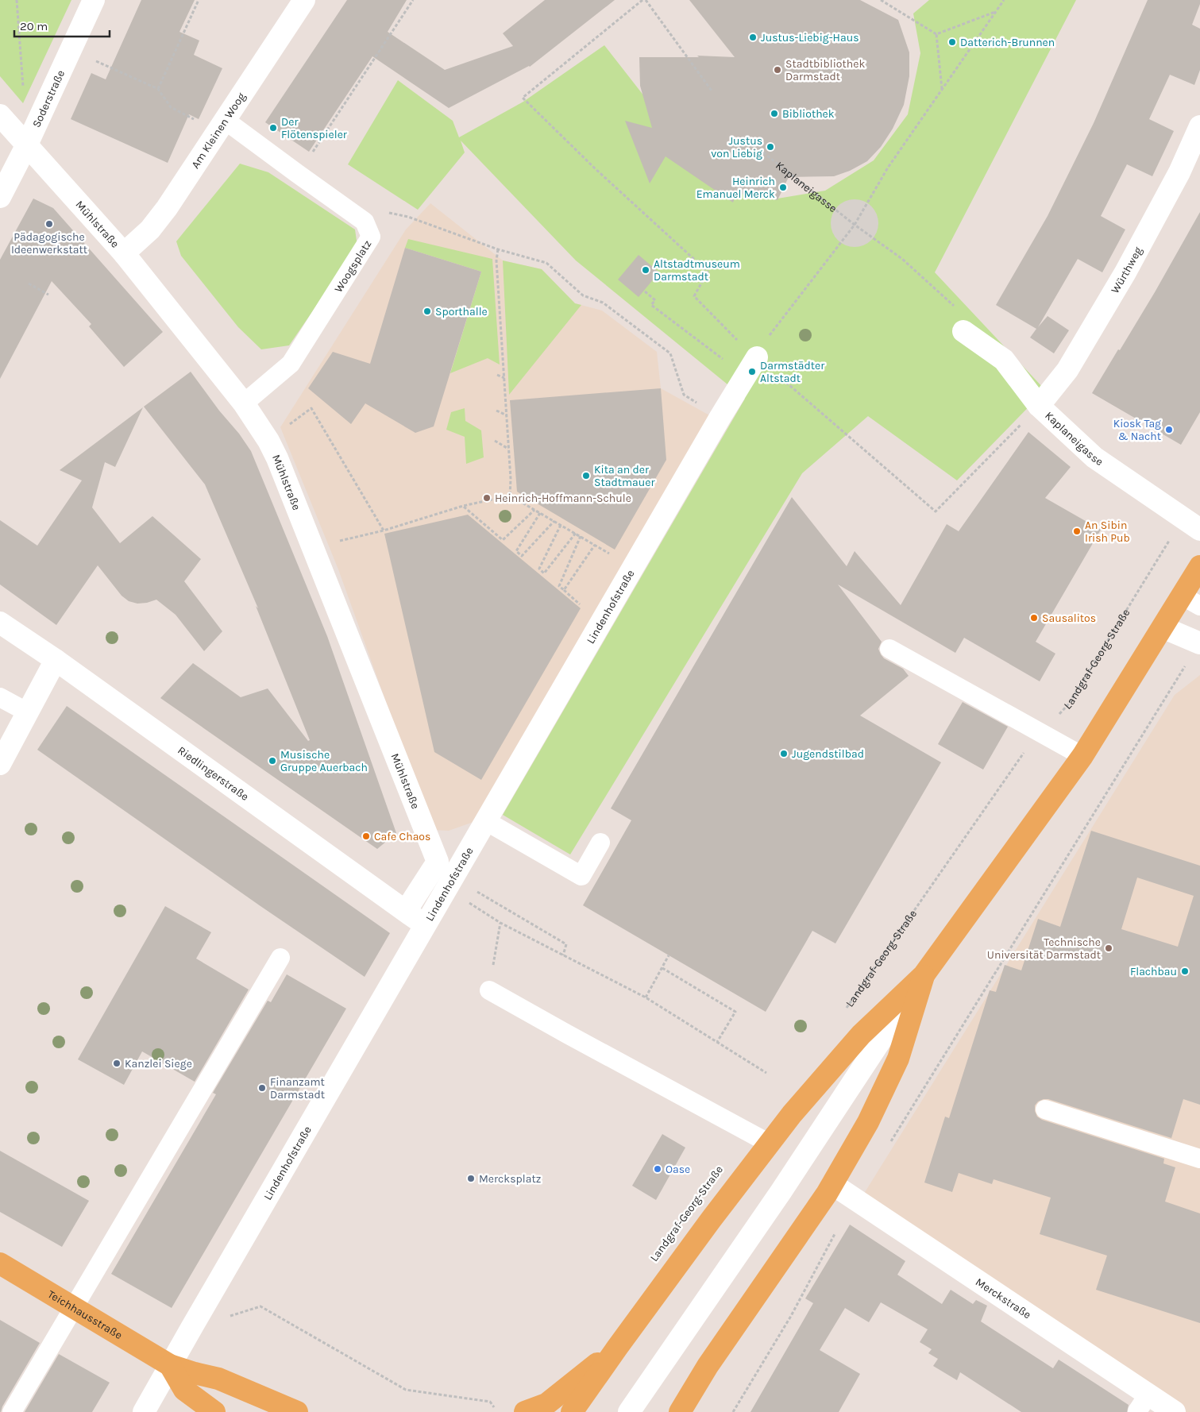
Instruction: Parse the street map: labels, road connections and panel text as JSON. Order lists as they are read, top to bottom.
{
  "streets": {
    "main road": ["Teichhausstraße"],
    "street": [
      "Soderstraße",
      "Am Kleinen Woog",
      "Kaplaneigasse",
      "Mühlstraße",
      "Würthweg",
      "Lindenhofstraße",
      "Riedlingerstraße",
      "Merckstraße"
    ],
    "lane": ["Woogsplatz"],
    "path": ["Landgraf-Georg-Straße"]
  },
  "crossings": [
    ["Soderstraße", "Mühlstraße"],
    ["Am Kleinen Woog", "Mühlstraße"],
    ["Am Kleinen Woog", "Woogsplatz"],
    ["Kaplaneigasse", "Würthweg"],
    ["Kaplaneigasse", "Landgraf-Georg-Straße"],
    ["Mühlstraße", "Woogsplatz"],
    ["Mühlstraße", "Riedlingerstraße"],
    ["Lindenhofstraße", "Riedlingerstraße"],
    ["Lindenhofstraße", "Teichhausstraße"]
  ],
  "places": [
    "Justus-Liebig-Haus",
    "Datterich-Brunnen",
    "Stadtbibliothek Darmstadt",
    "Bibliothek",
    "Der Flötenspieler",
    "Justus von Liebig",
    "Heinrich Emanuel Merck",
    "Pädagogische Ideenwerkstatt",
    "Altstadtmuseum Darmstadt",
    "Sporthalle",
    "Darmstädter Altstadt",
    "Kiosk Tag & Nacht",
    "Kita an der Stadtmauer",
    "Heinrich-Hoffmann-Schule",
    "An Sibin Irish Pub",
    "Sausalitos",
    "Jugendstilbad",
    "Musische Gruppe Auerbach",
    "Cafe Chaos",
    "Technische Universität Darmstadt",
    "Flachbau",
    "Kanzlei Siege",
    "Finanzamt Darmstadt",
    "Oase",
    "Mercksplatz"
  ],
  "scale_bar": "20 m"
}
